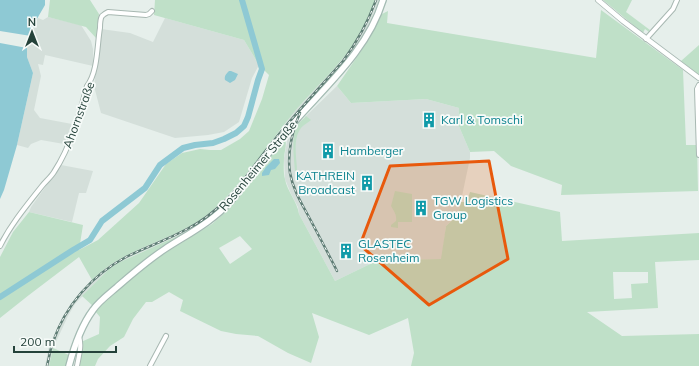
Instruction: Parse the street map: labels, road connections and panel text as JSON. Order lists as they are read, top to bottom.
{
  "streets": {
    "main road": ["Rosenheimer Straße"],
    "street": ["Ahornstraße"]
  },
  "places": {
    "building": [
      "Karl & Tomschi",
      "Hamberger",
      "KATHREIN Broadcast",
      "TGW Logistics Group",
      "GLASTEC Rosenheim"
    ]
  },
  "scale_bar": "200 m",
  "north": "top"
}
